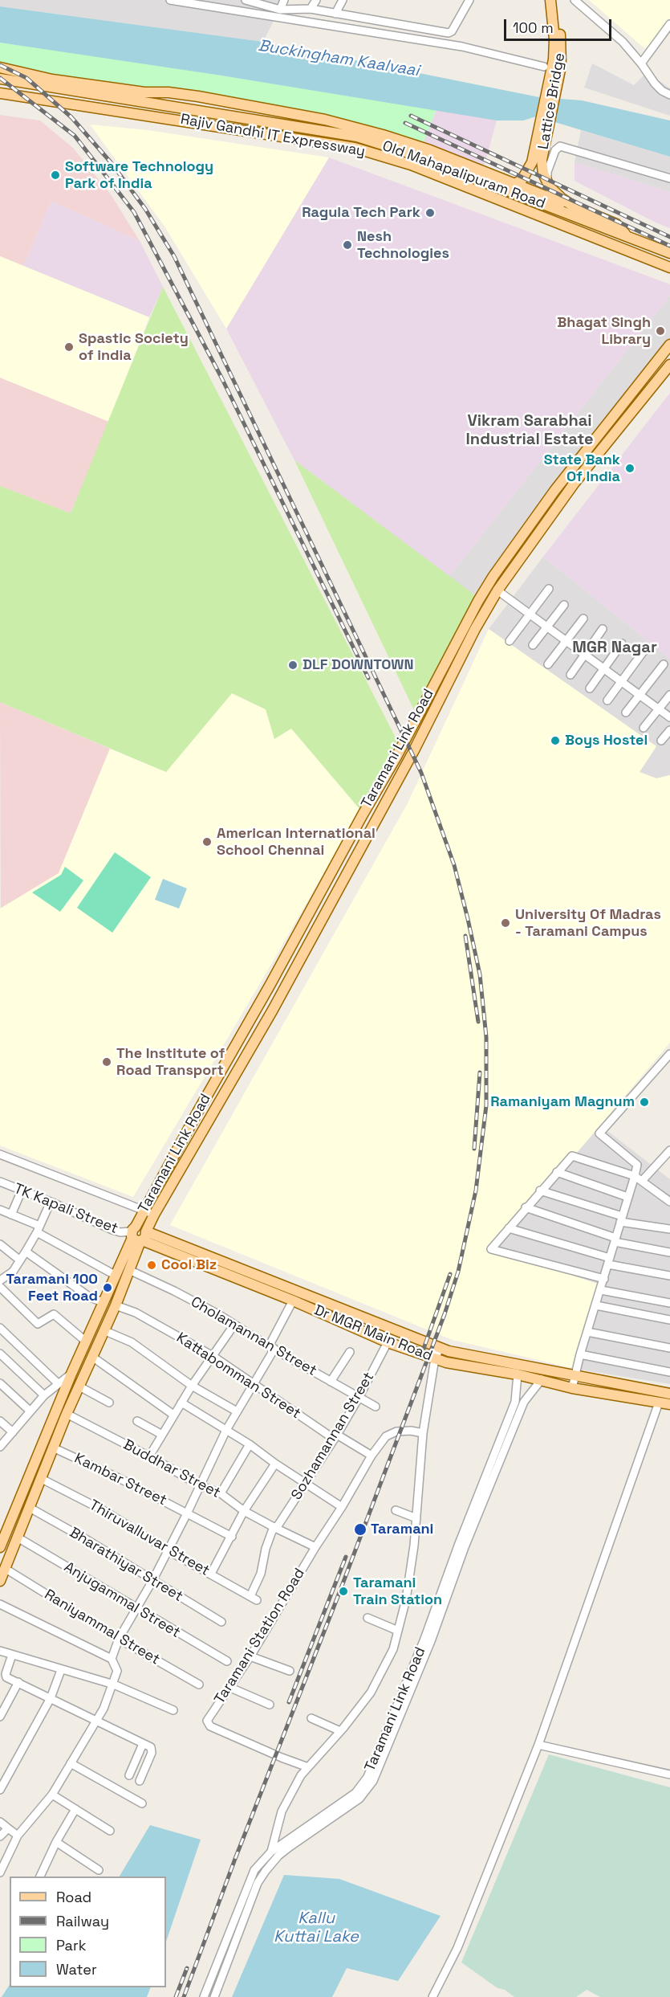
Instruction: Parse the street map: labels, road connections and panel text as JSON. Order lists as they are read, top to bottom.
{
  "streets": {
    "main road": [
      "Lattice Bridge",
      "Rajiv Gandhi IT Expressway",
      "Old Mahapalipuram Road",
      "Taramani Link Road",
      "Dr MGR Main Road"
    ],
    "street": [
      "TK Kapali Street",
      "Cholamannan Street",
      "Kattabomman Street",
      "Sozhamannan Street",
      "Buddhar Street",
      "Kambar Street",
      "Thiruvalluvar Street",
      "Bharathiyar Street",
      "Anjugammal Street",
      "Raniyammal Street",
      "Taramani Station Road"
    ]
  },
  "crossings": [
    ["Taramani Link Road", "TK Kapali Street"],
    ["Taramani Link Road", "Dr MGR Main Road"],
    ["TK Kapali Street", "Dr MGR Main Road"],
    ["Dr MGR Main Road", "Sozhamannan Street"],
    ["Cholamannan Street", "Sozhamannan Street"],
    ["Kattabomman Street", "Sozhamannan Street"],
    ["Kattabomman Street", "Taramani Station Road"],
    ["Sozhamannan Street", "Buddhar Street"],
    ["Sozhamannan Street", "Thiruvalluvar Street"],
    ["Buddhar Street", "Taramani Station Road"]
  ],
  "districts": ["Vikram Sarabhai Industrial Estate", "MGR Nagar"],
  "water": ["Buckingham Kaalvaai", "Kallu Kuttai Lake"],
  "places": [
    "Software Technology Park of India",
    "Ragula Tech Park",
    "Nesh Technologies",
    "Bhagat Singh Library",
    "Spastic Society of india",
    "State Bank Of India",
    "DLF DOWNTOWN",
    "Boys Hostel",
    "American International School Chennai",
    "University Of Madras - Taramani Campus",
    "The Institute of Road Transport",
    "Ramaniyam Magnum",
    "Cool Biz",
    "Taramani 100 Feet Road",
    "Taramani",
    "Taramani Train Station"
  ],
  "legend": [
    "Road",
    "Railway",
    "Park",
    "Water"
  ],
  "scale_bar": "100 m"
}
